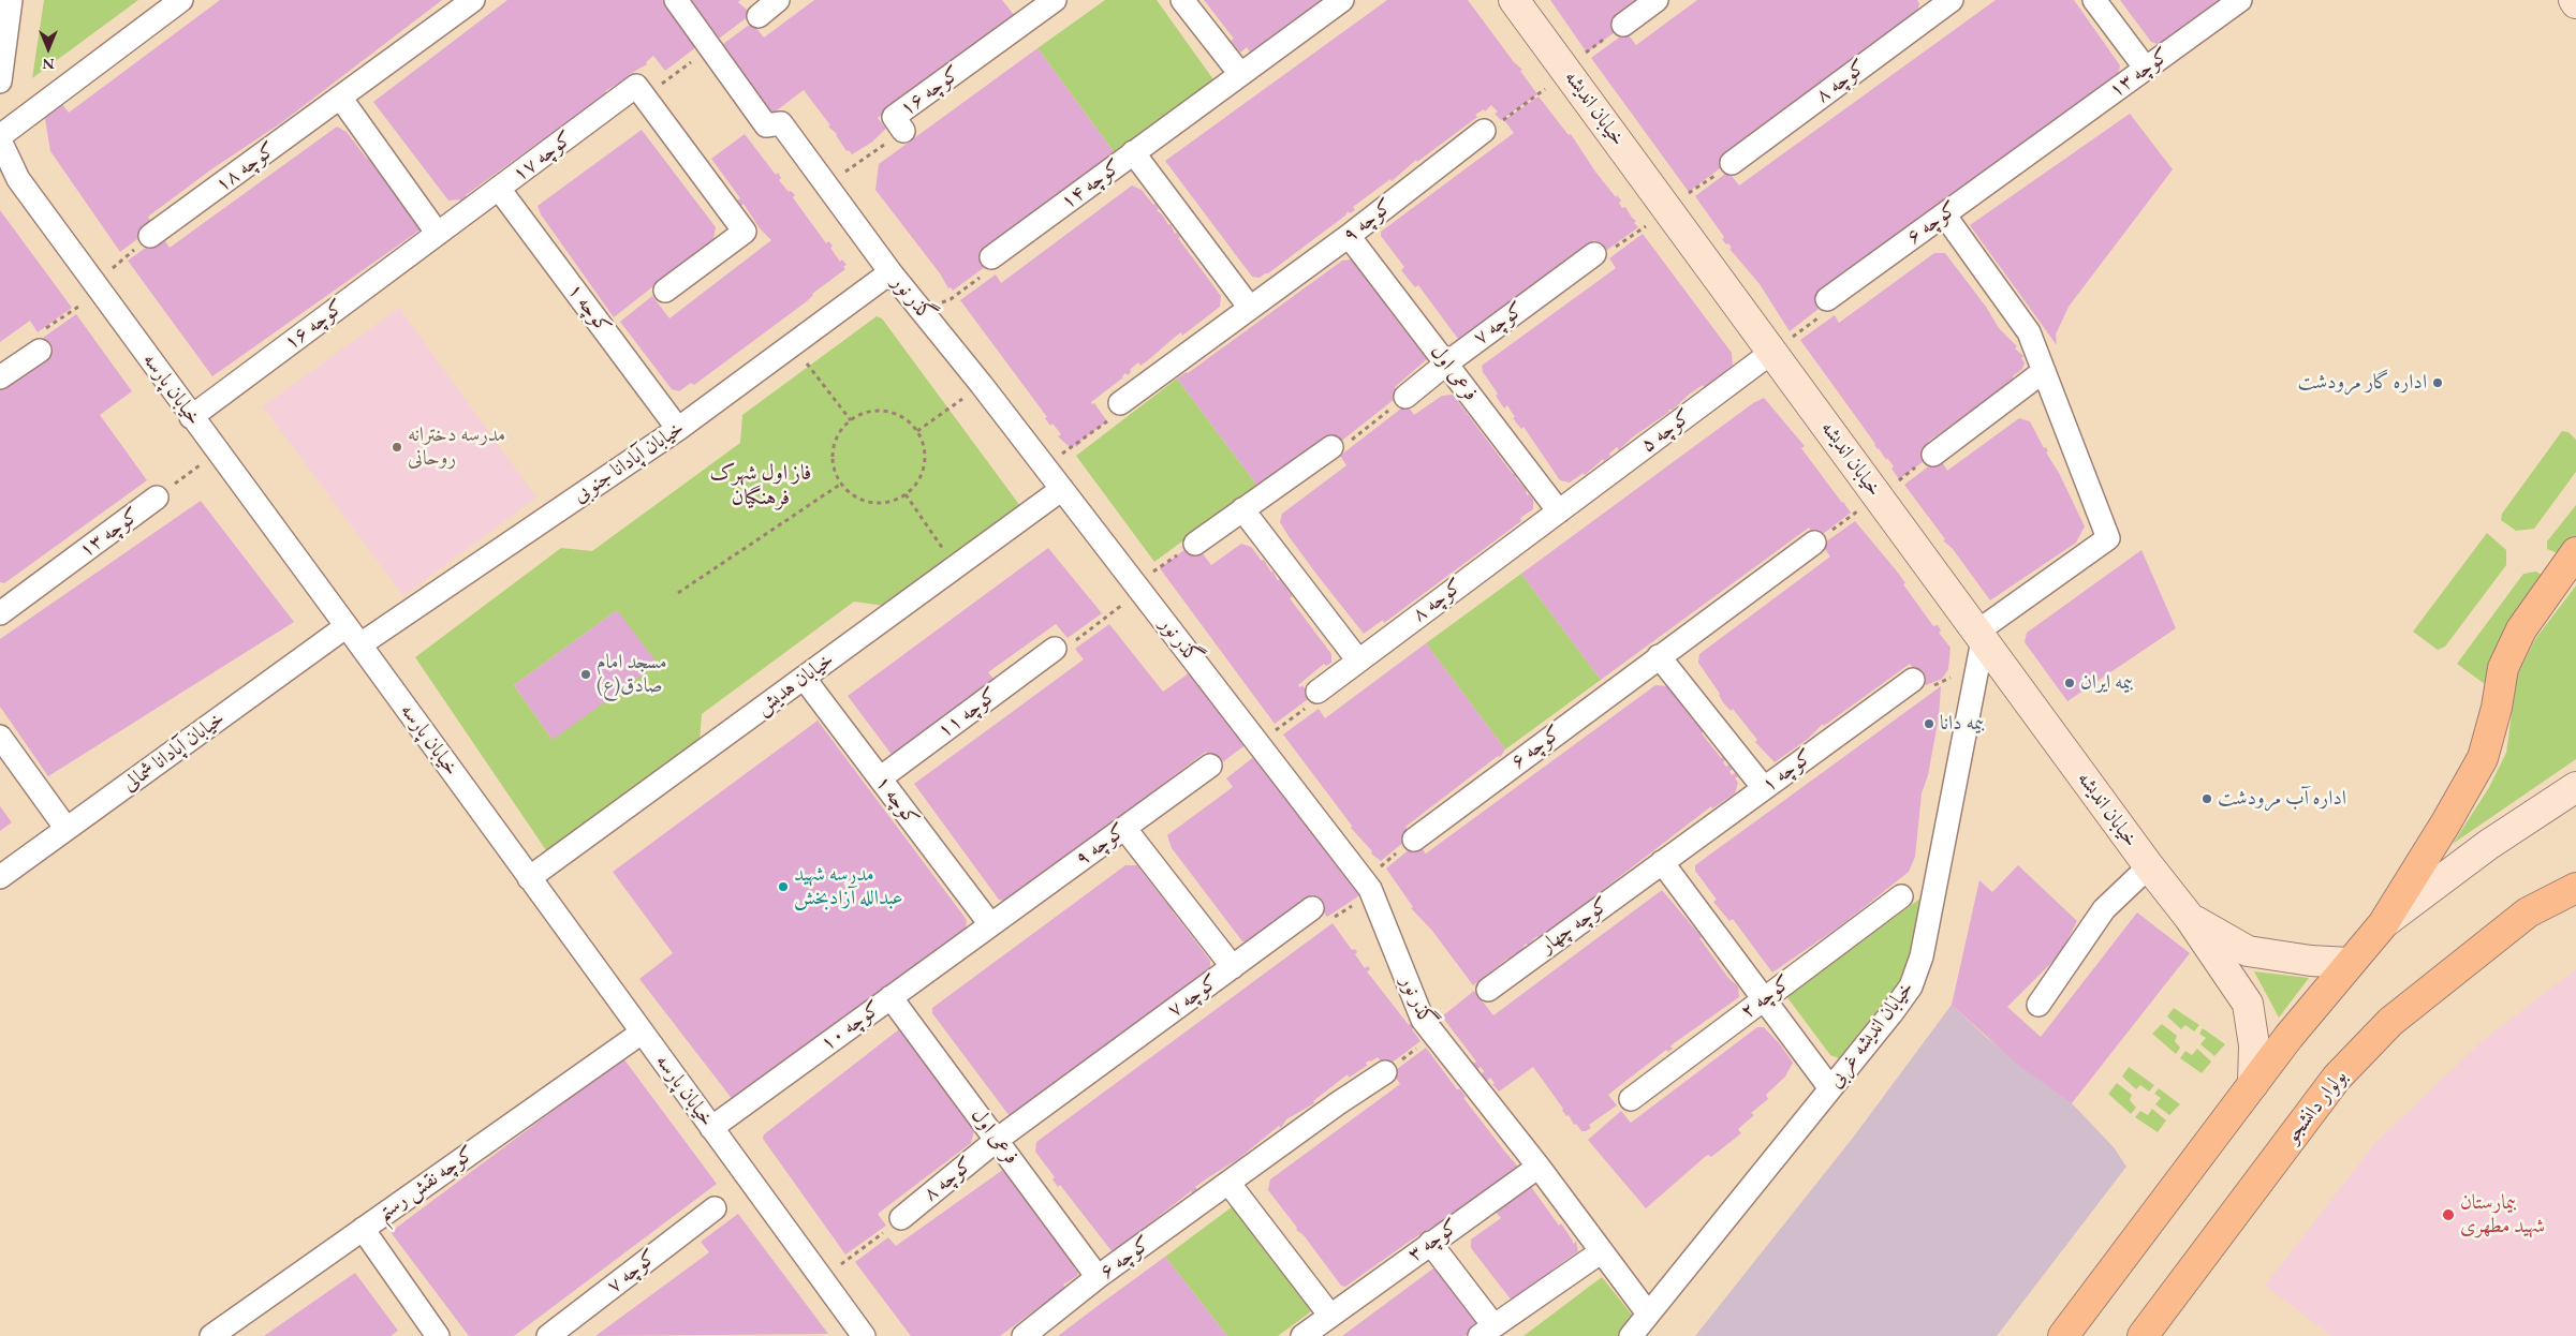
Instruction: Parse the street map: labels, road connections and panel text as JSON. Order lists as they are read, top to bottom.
{
  "streets": {
    "main road": ["بولوار دانشجو"],
    "street": [
      "کوچه ۱۳",
      "کوچه ۸",
      "کوچه ۱۶",
      "خیابان اندیشه",
      "کوچه ۱۷",
      "کوچه ۱۸",
      "کوچه ۱۴",
      "کوچه ۹",
      "کوچه ۶",
      "گذر نور",
      "کوچه ۱",
      "کوچه ۷",
      "فرعی اول",
      "خیابان پارسه",
      "کوچه ۵",
      "خیابان آپادانا جنوبی",
      "خیابان هدیش",
      "کوچه ۱۱",
      "خیابان آپادانا شمالی",
      "کوچه چهار",
      "کوچه ۲",
      "کوچه ۱۰",
      "خیابان اندیشه غربی",
      "کوچه نقش رستم",
      "کوچه ۳"
    ]
  },
  "crossings": [
    ["کوچه ۱۳", "کوچه ۶"],
    ["کوچه ۱۳", "خیابان پارسه"],
    ["کوچه ۸", "کوچه ۷"],
    ["کوچه ۸", "فرعی اول"],
    ["کوچه ۸", "کوچه ۵"],
    ["کوچه ۱۶", "کوچه ۱۷"],
    ["کوچه ۱۶", "گذر نور"],
    ["کوچه ۱۶", "خیابان پارسه"],
    ["خیابان اندیشه", "کوچه ۵"],
    ["خیابان اندیشه", "خیابان اندیشه غربی"],
    ["کوچه ۱۷", "کوچه ۱"],
    ["کوچه ۹", "کوچه ۱"],
    ["کوچه ۹", "فرعی اول"],
    ["کوچه ۹", "کوچه ۱۰"],
    ["کوچه ۶", "فرعی اول"],
    ["گذر نور", "خیابان آپادانا جنوبی"],
    ["گذر نور", "خیابان هدیش"],
    ["گذر نور", "خیابان اندیشه غربی"],
    ["گذر نور", "کوچه ۳"],
    ["کوچه ۱", "خیابان آپادانا جنوبی"],
    ["کوچه ۱", "خیابان هدیش"],
    ["کوچه ۱", "کوچه ۱۱"],
    ["کوچه ۱", "کوچه چهار"],
    ["کوچه ۱", "کوچه ۱۰"],
    ["کوچه ۷", "فرعی اول"],
    ["فرعی اول", "کوچه ۵"],
    ["فرعی اول", "کوچه ۱۰"],
    ["خیابان پارسه", "خیابان آپادانا جنوبی"],
    ["خیابان پارسه", "خیابان هدیش"],
    ["خیابان پارسه", "خیابان آپادانا شمالی"],
    ["خیابان پارسه", "کوچه ۱۰"],
    ["خیابان پارسه", "کوچه نقش رستم"]
  ],
  "districts": ["فاز اول شهرک فرهنگیان"],
  "places": [
    "اداره گار مرودشت",
    "مدرسه دخترانه روحانی",
    "مسجد امام صادق(ع)",
    "بیمه ایران",
    "بیمه دانا",
    "اداره آب مرودشت",
    "مدرسه شهید عبدالله آزادبخش",
    "بیمارستان شهید مطهری"
  ],
  "north": "bottom"
}
